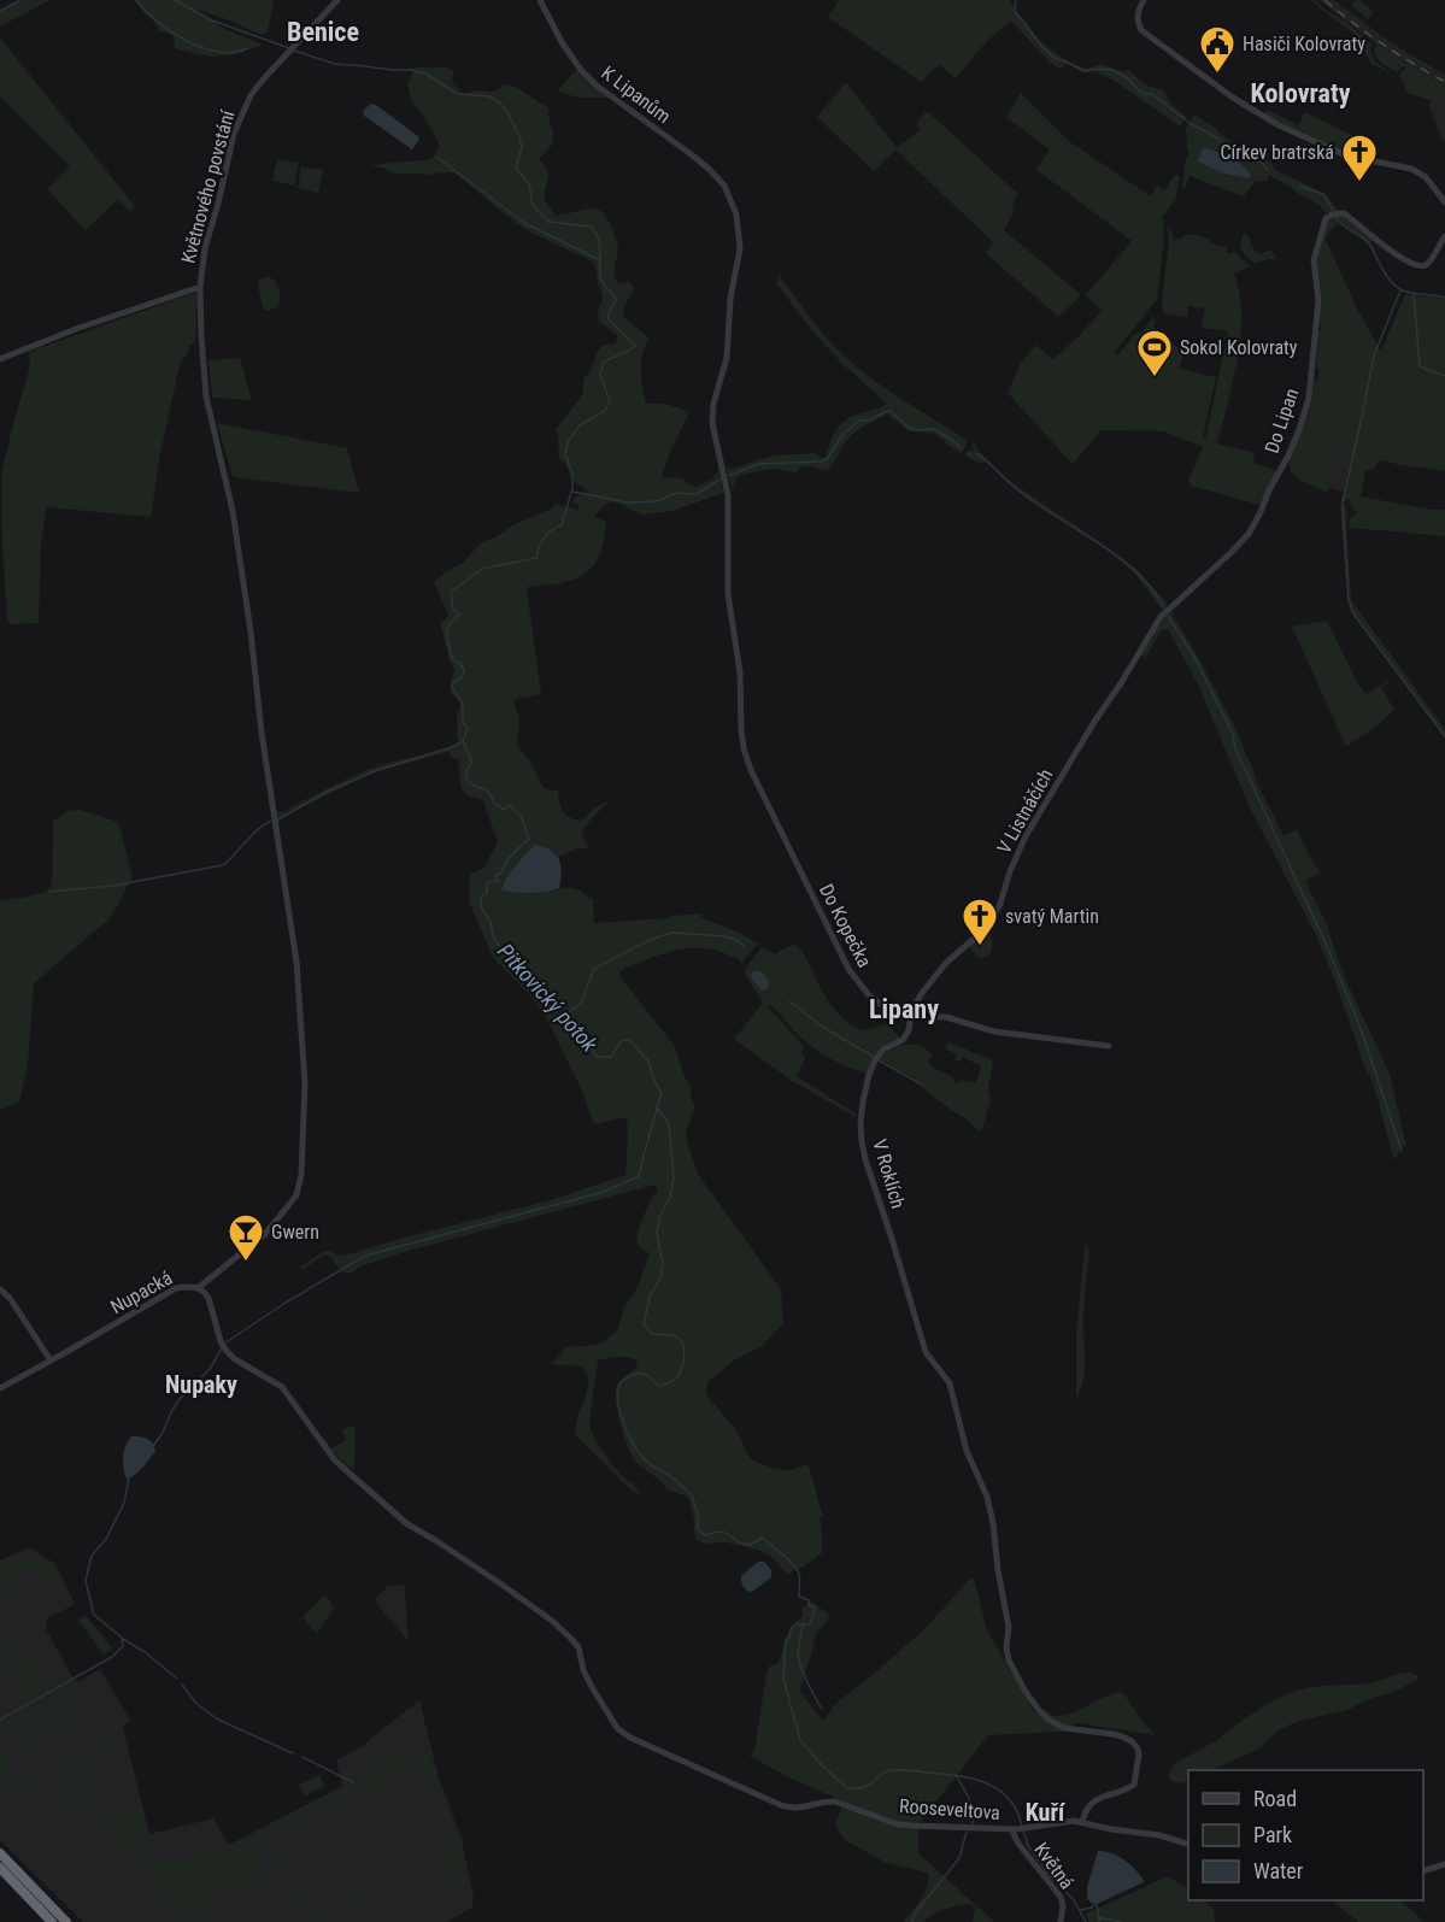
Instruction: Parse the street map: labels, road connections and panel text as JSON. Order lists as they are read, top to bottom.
{
  "streets": {
    "street": [
      "K Lipanům",
      "Květnového povstání",
      "Do Lipan",
      "V Listnáčích",
      "Do Kopečka",
      "V Roklích",
      "Nupacká",
      "Rooseveltova",
      "Květná"
    ]
  },
  "crossings": [
    ["K Lipanům", "Do Kopečka"],
    ["Květnového povstání", "Nupacká"],
    ["Do Lipan", "V Listnáčích"],
    ["V Listnáčích", "Do Kopečka"],
    ["V Listnáčích", "V Roklích"],
    ["Do Kopečka", "V Roklích"],
    ["V Roklích", "Rooseveltova"],
    ["Nupacká", "Rooseveltova"],
    ["Rooseveltova", "Květná"]
  ],
  "districts": [
    "Benice",
    "Kolovraty",
    "Lipany",
    "Nupaky",
    "Kuří"
  ],
  "water": ["Pitkovický potok"],
  "places": {
    "public building": ["Hasiči Kolovraty"],
    "church": ["Církev bratrská", "svatý Martin"],
    "sports": ["Sokol Kolovraty"],
    "bar": ["Gwern"]
  },
  "legend": ["Road", "Park", "Water"]
}
